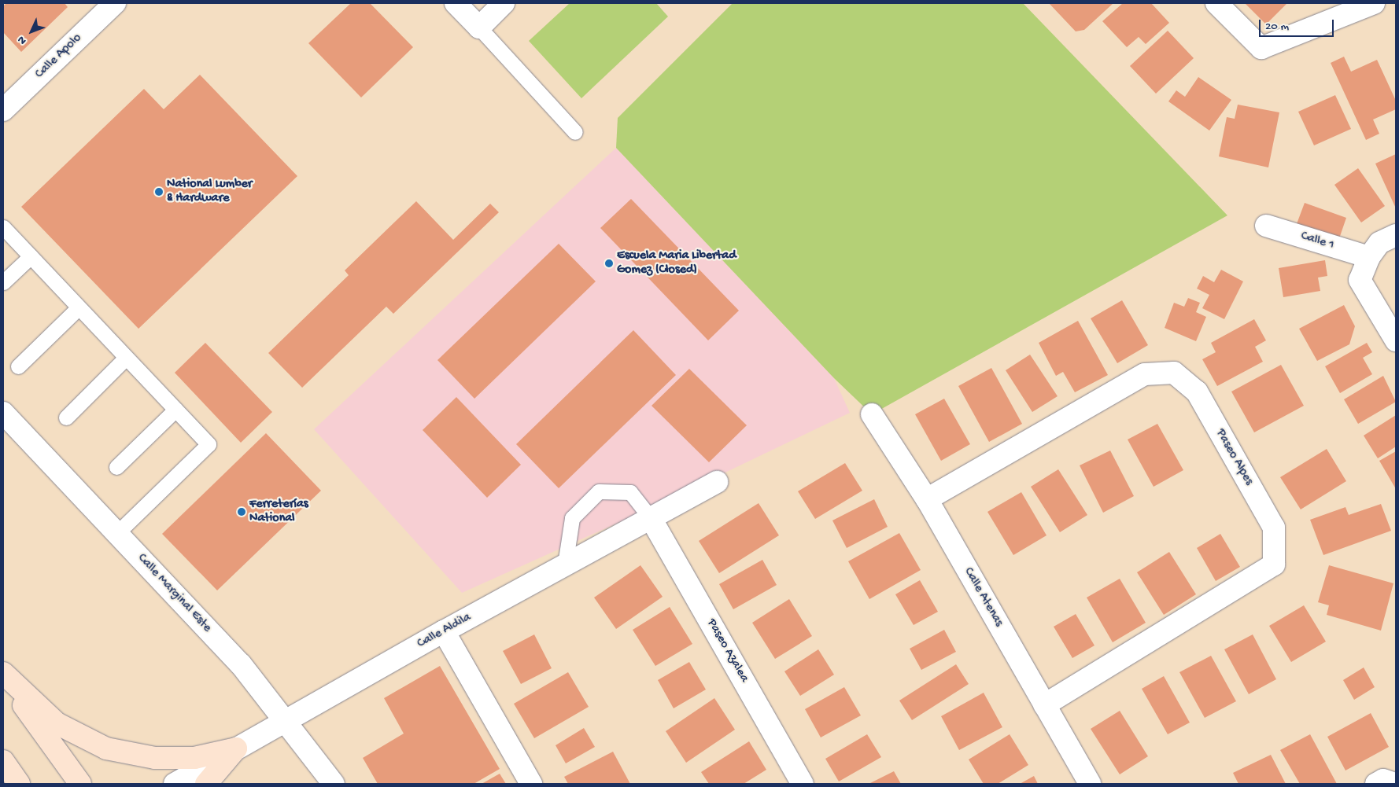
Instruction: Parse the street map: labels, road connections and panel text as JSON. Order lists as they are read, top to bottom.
{
  "streets": {
    "street": [
      "Calle Apolo",
      "Calle 1",
      "Paseo Alpes",
      "Calle Marginal Este",
      "Calle Atenas",
      "Calle Aldila",
      "Paseo Azalea"
    ]
  },
  "crossings": [
    ["Paseo Alpes", "Calle Atenas"],
    ["Calle Marginal Este", "Calle Aldila"],
    ["Calle Aldila", "Paseo Azalea"]
  ],
  "places": ["National Lumber & Hardware", "Escuela Maria Libertad Gomez (Closed)", "Ferreterías National"],
  "scale_bar": "20 m",
  "north": "bottom left"
}
